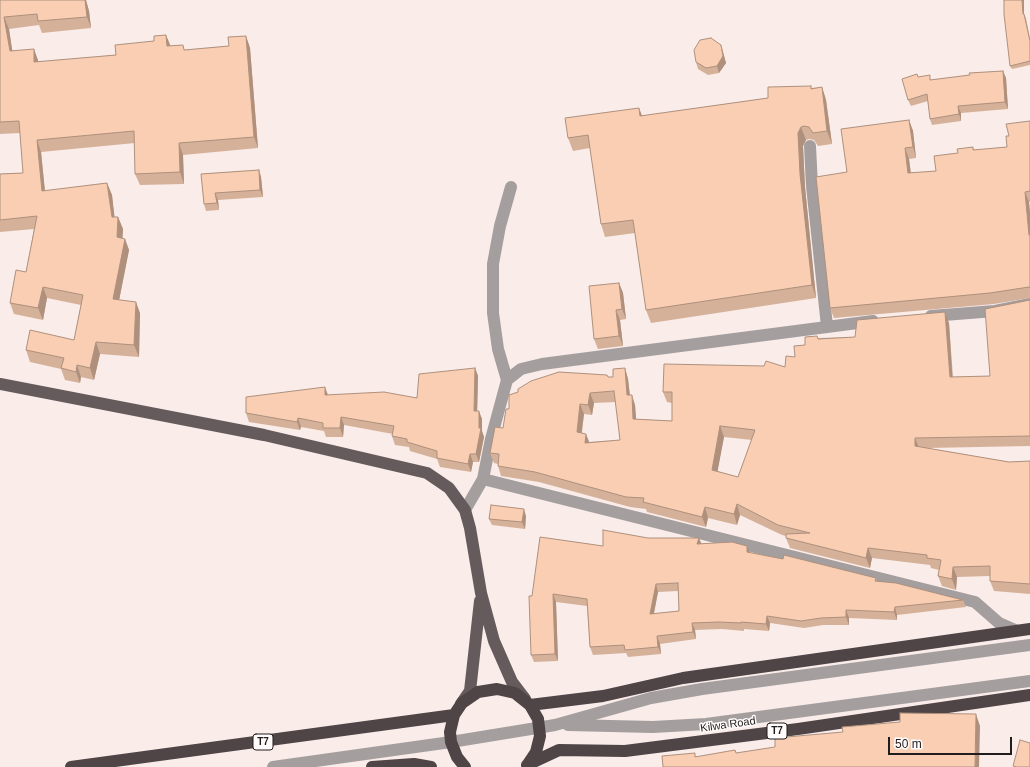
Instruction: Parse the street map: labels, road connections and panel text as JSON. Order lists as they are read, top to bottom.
{
  "streets": {
    "highway": ["Kilwa Road", "T7"]
  },
  "crossings": [
    ["Kilwa Road", "T7"]
  ],
  "scale_bar": "50 m"
}
